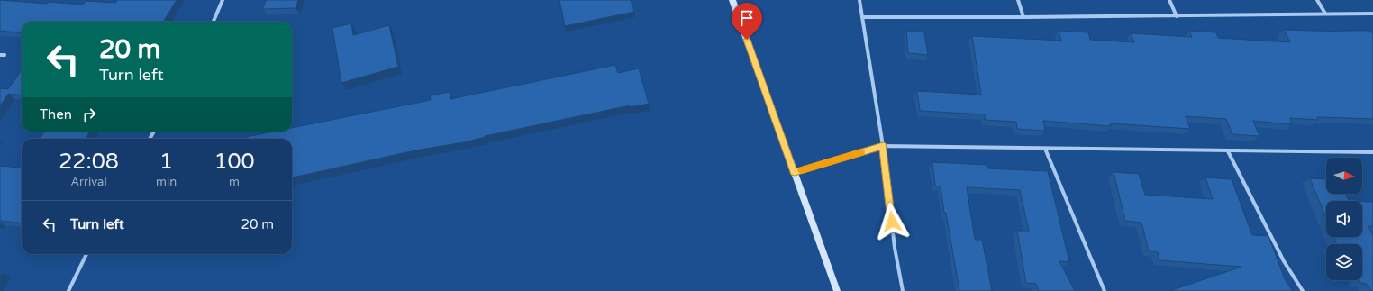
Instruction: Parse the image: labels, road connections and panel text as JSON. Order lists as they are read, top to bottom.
{
  "north": "right",
  "page": {
    "turn": ["20 m", "Turn left"],
    "then": "Then",
    "eta": [
      "22:08",
      "Arrival",
      "1",
      "min",
      "100",
      "m"
    ],
    "list": [
      {
        "name": "Turn left",
        "value": "20 m"
      }
    ]
  }
}
